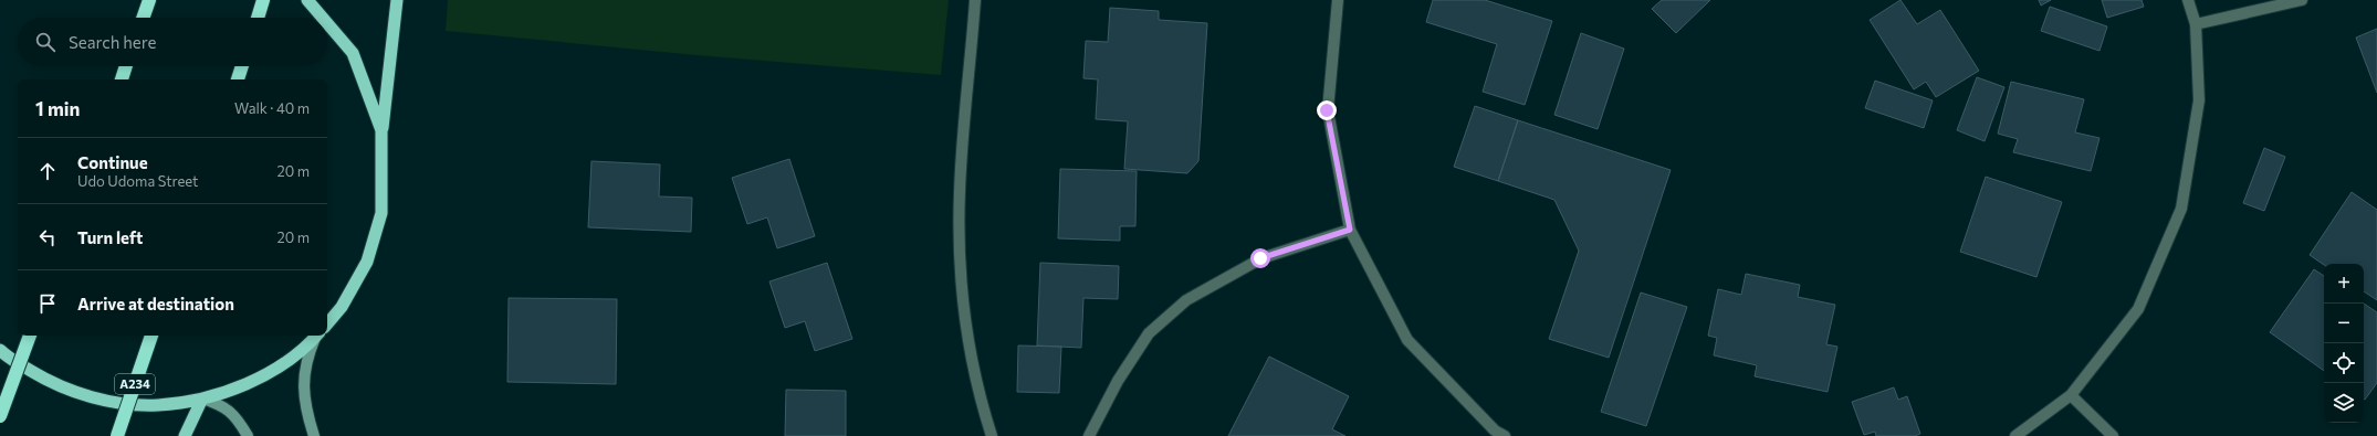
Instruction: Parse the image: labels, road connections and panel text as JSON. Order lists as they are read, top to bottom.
{
  "streets": {
    "highway": ["A234"]
  },
  "page": {
    "search": "Search here",
    "heading": ["1 min", "Walk · 40 m"],
    "list": [
      ["Continue", "Udo Udoma Street", "20 m"],
      ["Turn left", "20 m"],
      "Arrive at destination"
    ],
    "map_buttons": ["+", "−"]
  }
}
